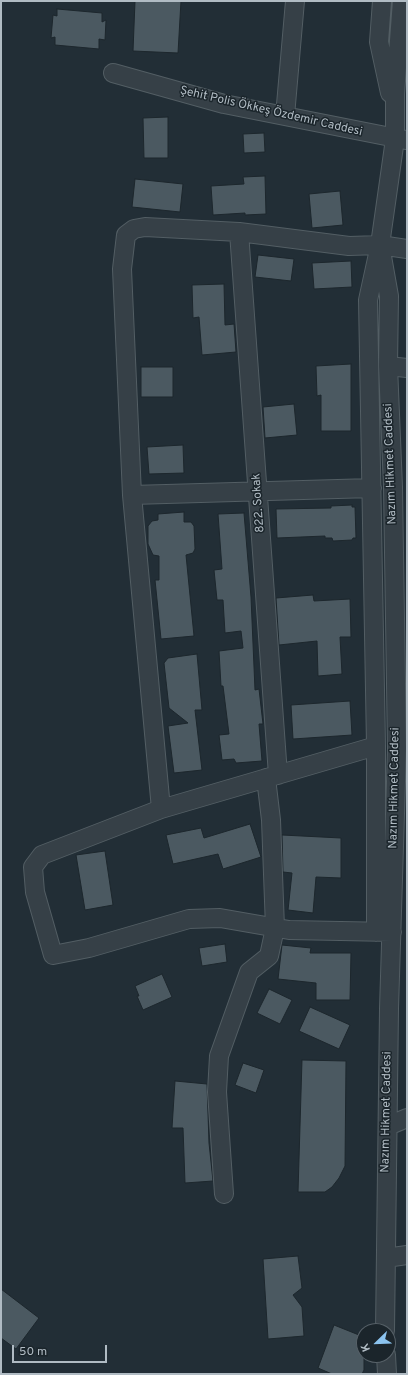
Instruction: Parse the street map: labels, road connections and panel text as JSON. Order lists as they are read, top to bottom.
{
  "streets": {
    "street": ["Şehit Polis Ökkeş Özdemir Caddesi", "Nazım Hikmet Caddesi", "822. Sokak"]
  },
  "crossings": [
    ["Şehit Polis Ökkeş Özdemir Caddesi", "Nazım Hikmet Caddesi"]
  ],
  "scale_bar": "50 m",
  "north": "bottom left"
}
